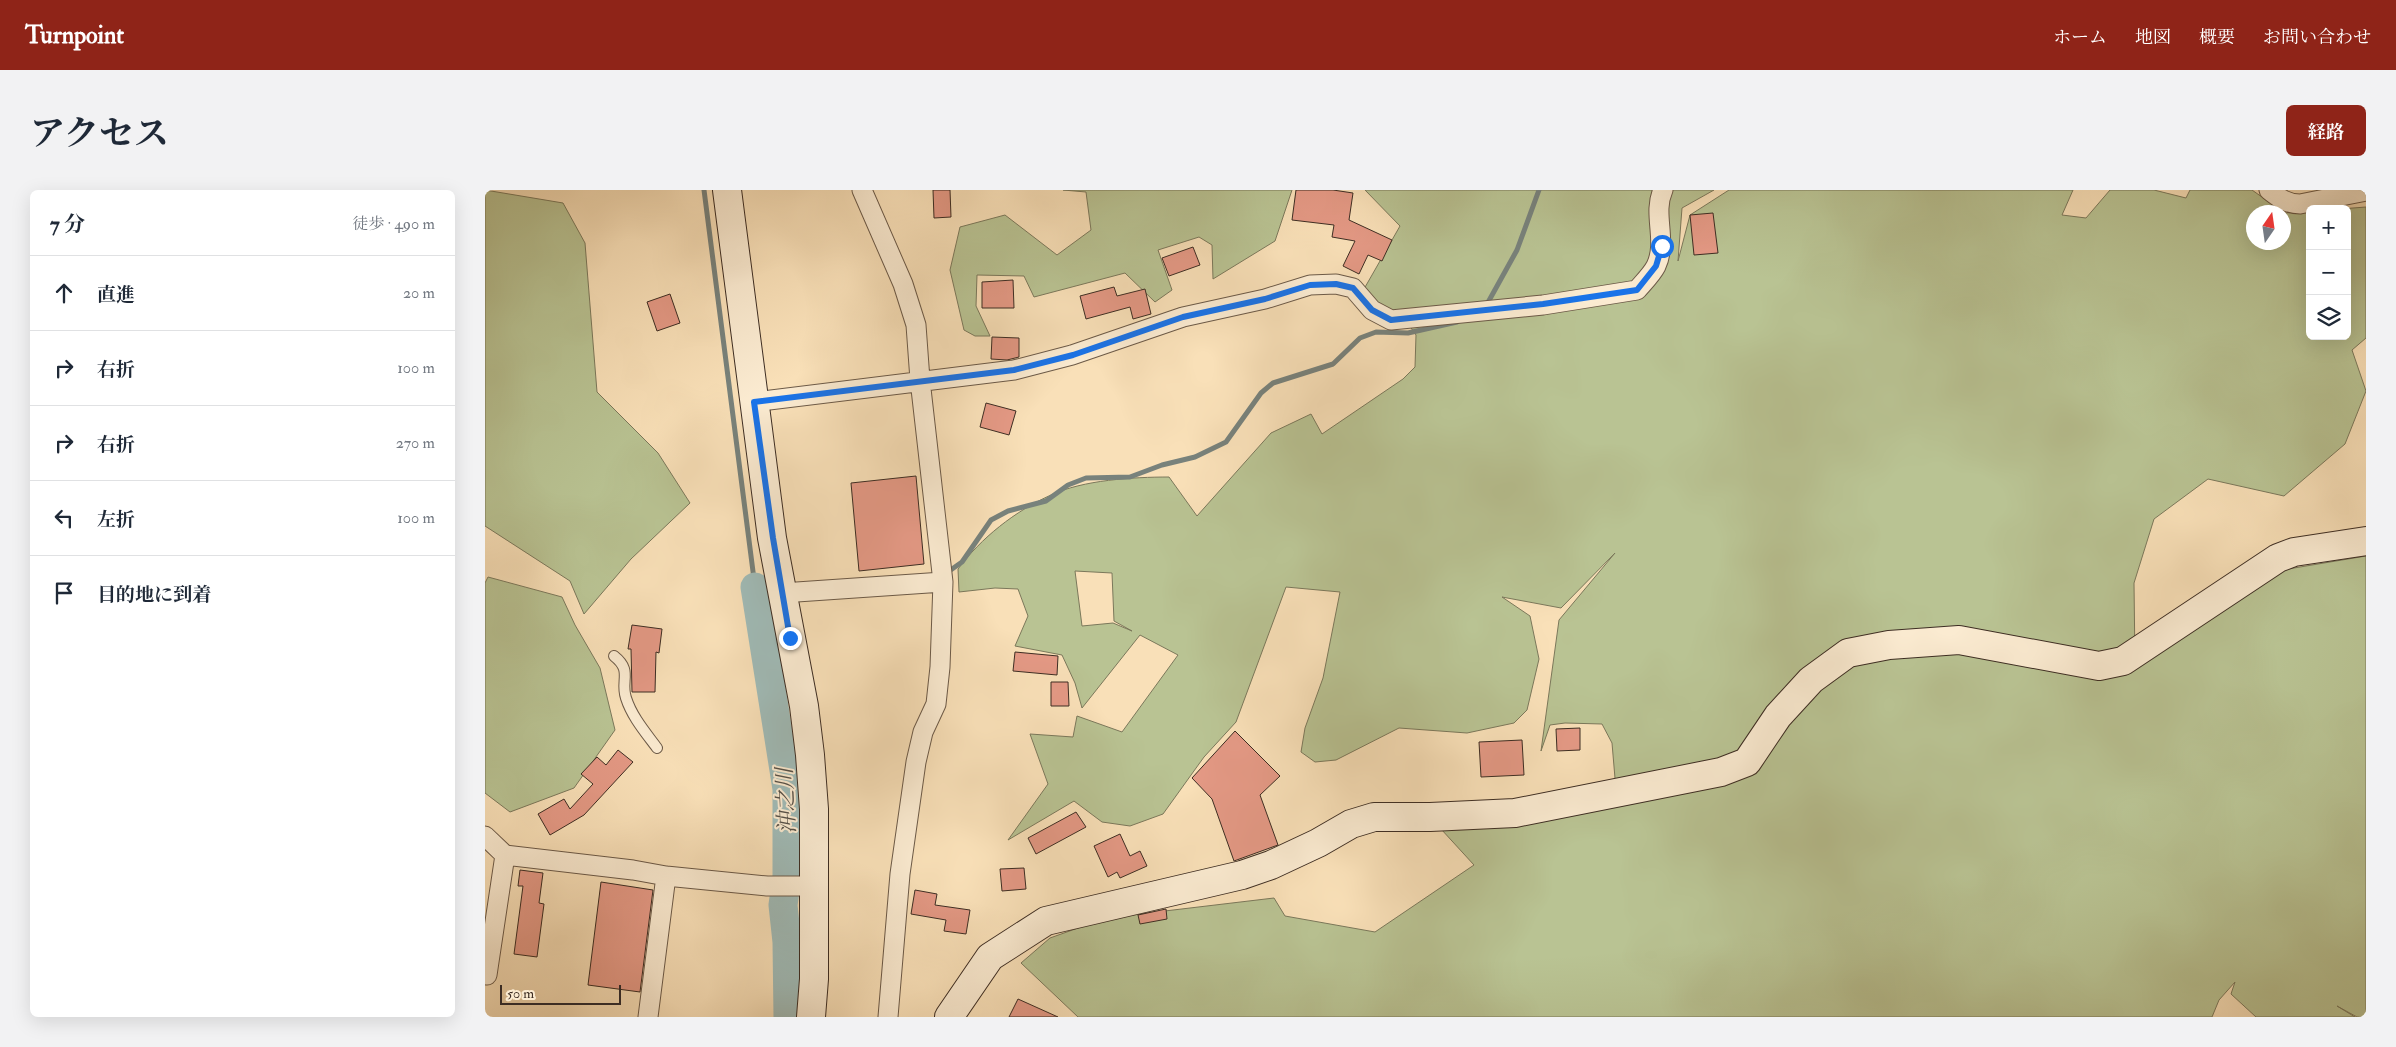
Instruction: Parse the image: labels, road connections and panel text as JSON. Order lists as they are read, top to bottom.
{
  "water": ["沖之川"],
  "scale_bar": "50 m",
  "north": "top",
  "page": {
    "header": "Turnpoint",
    "nav": [
      "ホーム",
      "地図",
      "概要",
      "お問い合わせ"
    ],
    "title": "アクセス",
    "buttons": "経路",
    "heading": ["7 分", "徒歩 · 490 m"],
    "map_buttons": ["+", "−"],
    "list": [
      ["直進", "20 m"],
      ["右折", "100 m"],
      ["右折", "270 m"],
      ["左折", "100 m"],
      "目的地に到着"
    ],
    "scale": "50 m"
  }
}
